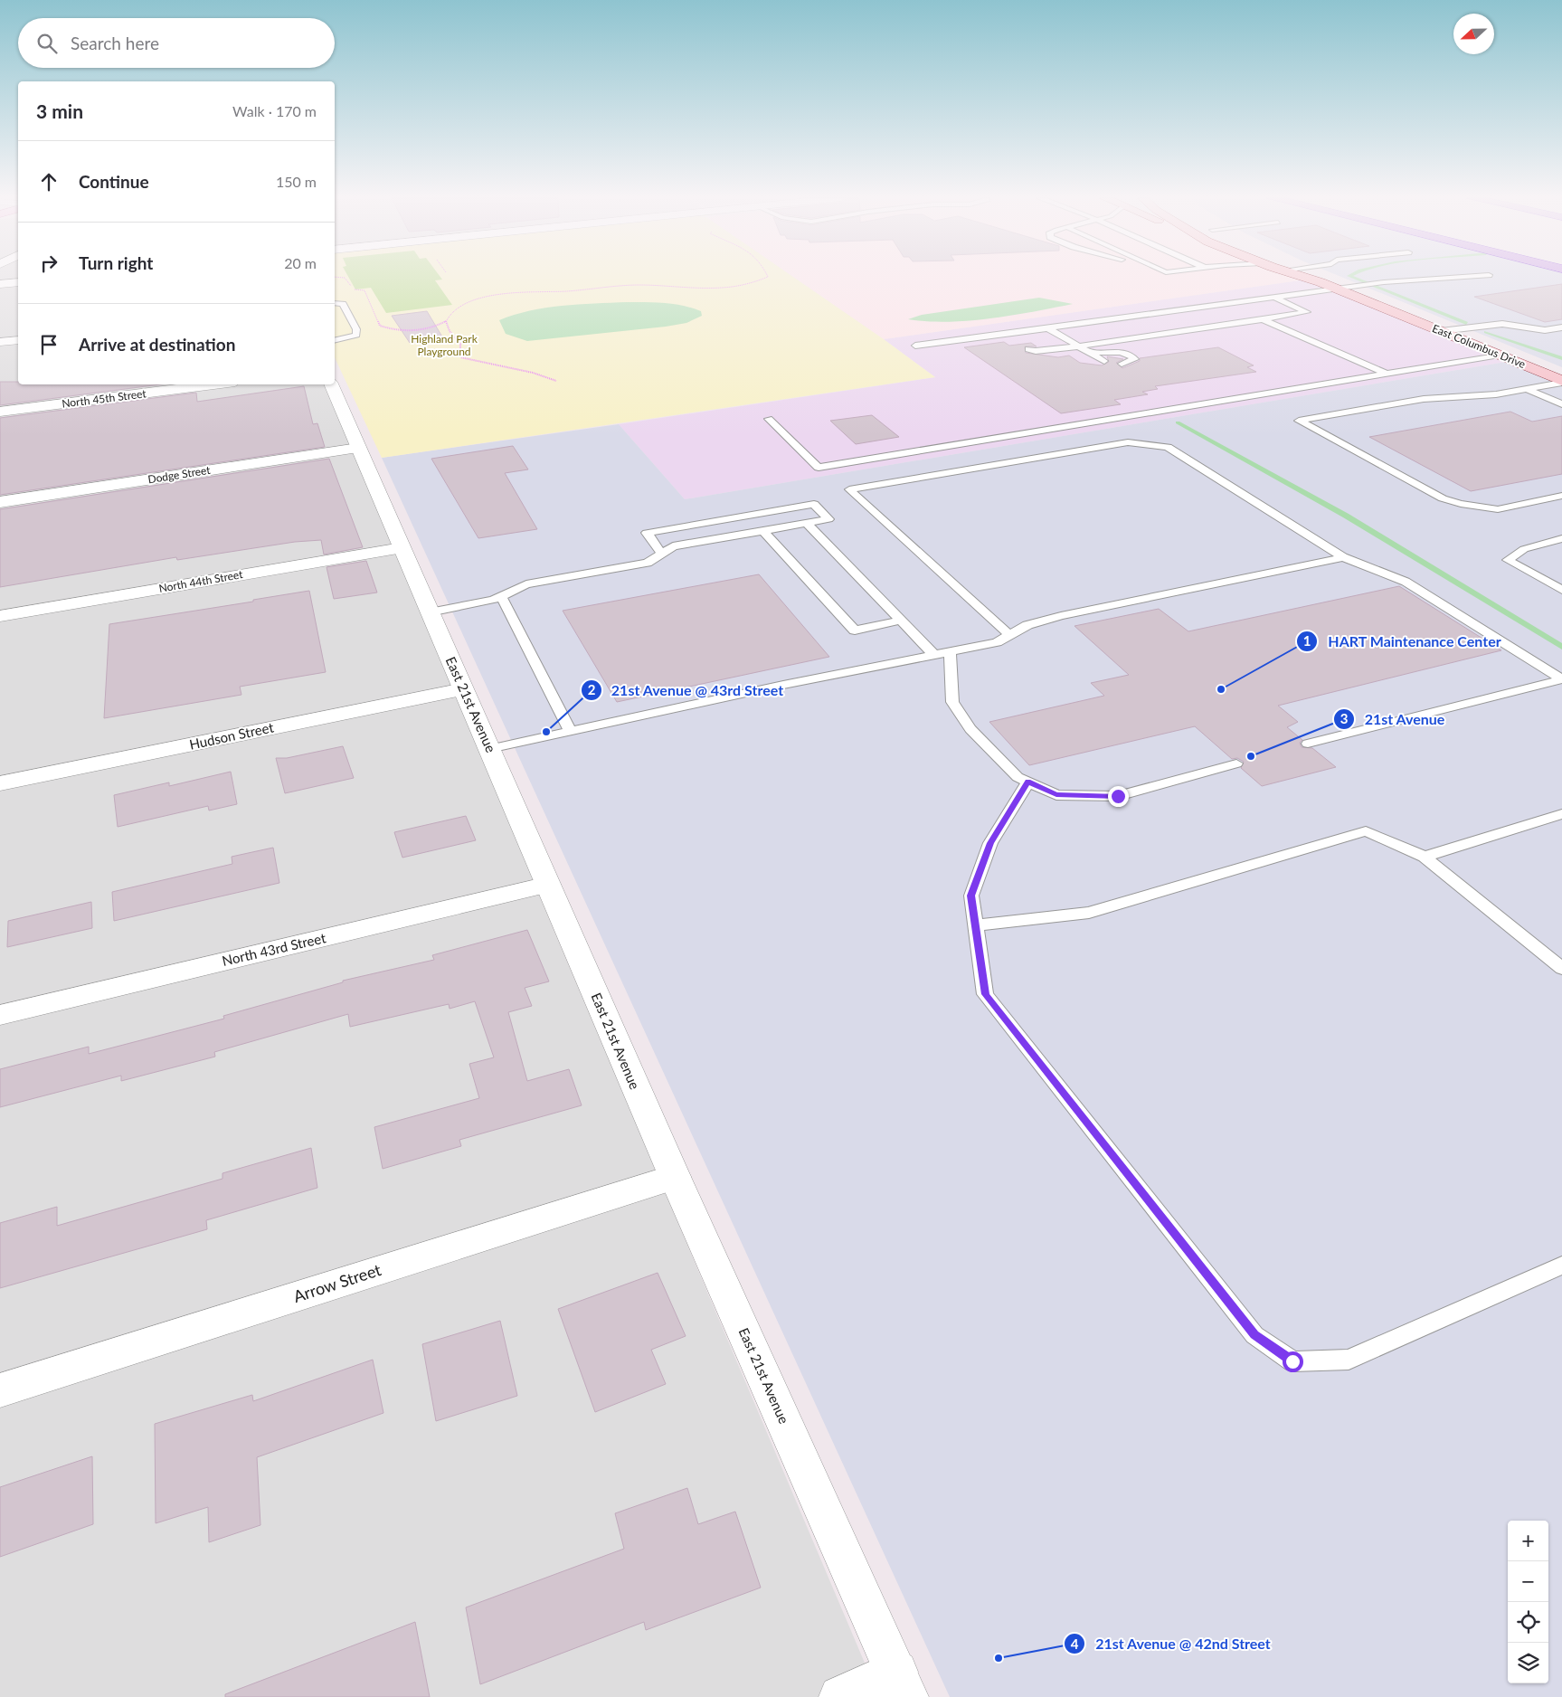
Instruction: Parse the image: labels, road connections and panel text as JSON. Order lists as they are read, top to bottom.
{
  "streets": {
    "main road": ["East Columbus Drive"],
    "street": [
      "North 45th Street",
      "Dodge Street",
      "North 44th Street",
      "East 21st Avenue",
      "Hudson Street",
      "North 43rd Street",
      "Arrow Street"
    ]
  },
  "crossings": [
    ["Dodge Street", "East 21st Avenue"],
    ["North 44th Street", "East 21st Avenue"],
    ["East 21st Avenue", "Hudson Street"],
    ["East 21st Avenue", "North 43rd Street"],
    ["East 21st Avenue", "Arrow Street"]
  ],
  "parks": ["Highland Park Playground"],
  "places": [
    "HART Maintenance Center",
    "21st Avenue @ 43rd Street",
    "21st Avenue",
    "21st Avenue @ 42nd Street"
  ],
  "north": "left",
  "page": {
    "search": "Search here",
    "heading": ["3 min", "Walk · 170 m"],
    "list": [
      ["Continue", "150 m"],
      ["Turn right", "20 m"],
      "Arrive at destination"
    ],
    "map_buttons": ["+", "−"]
  }
}
